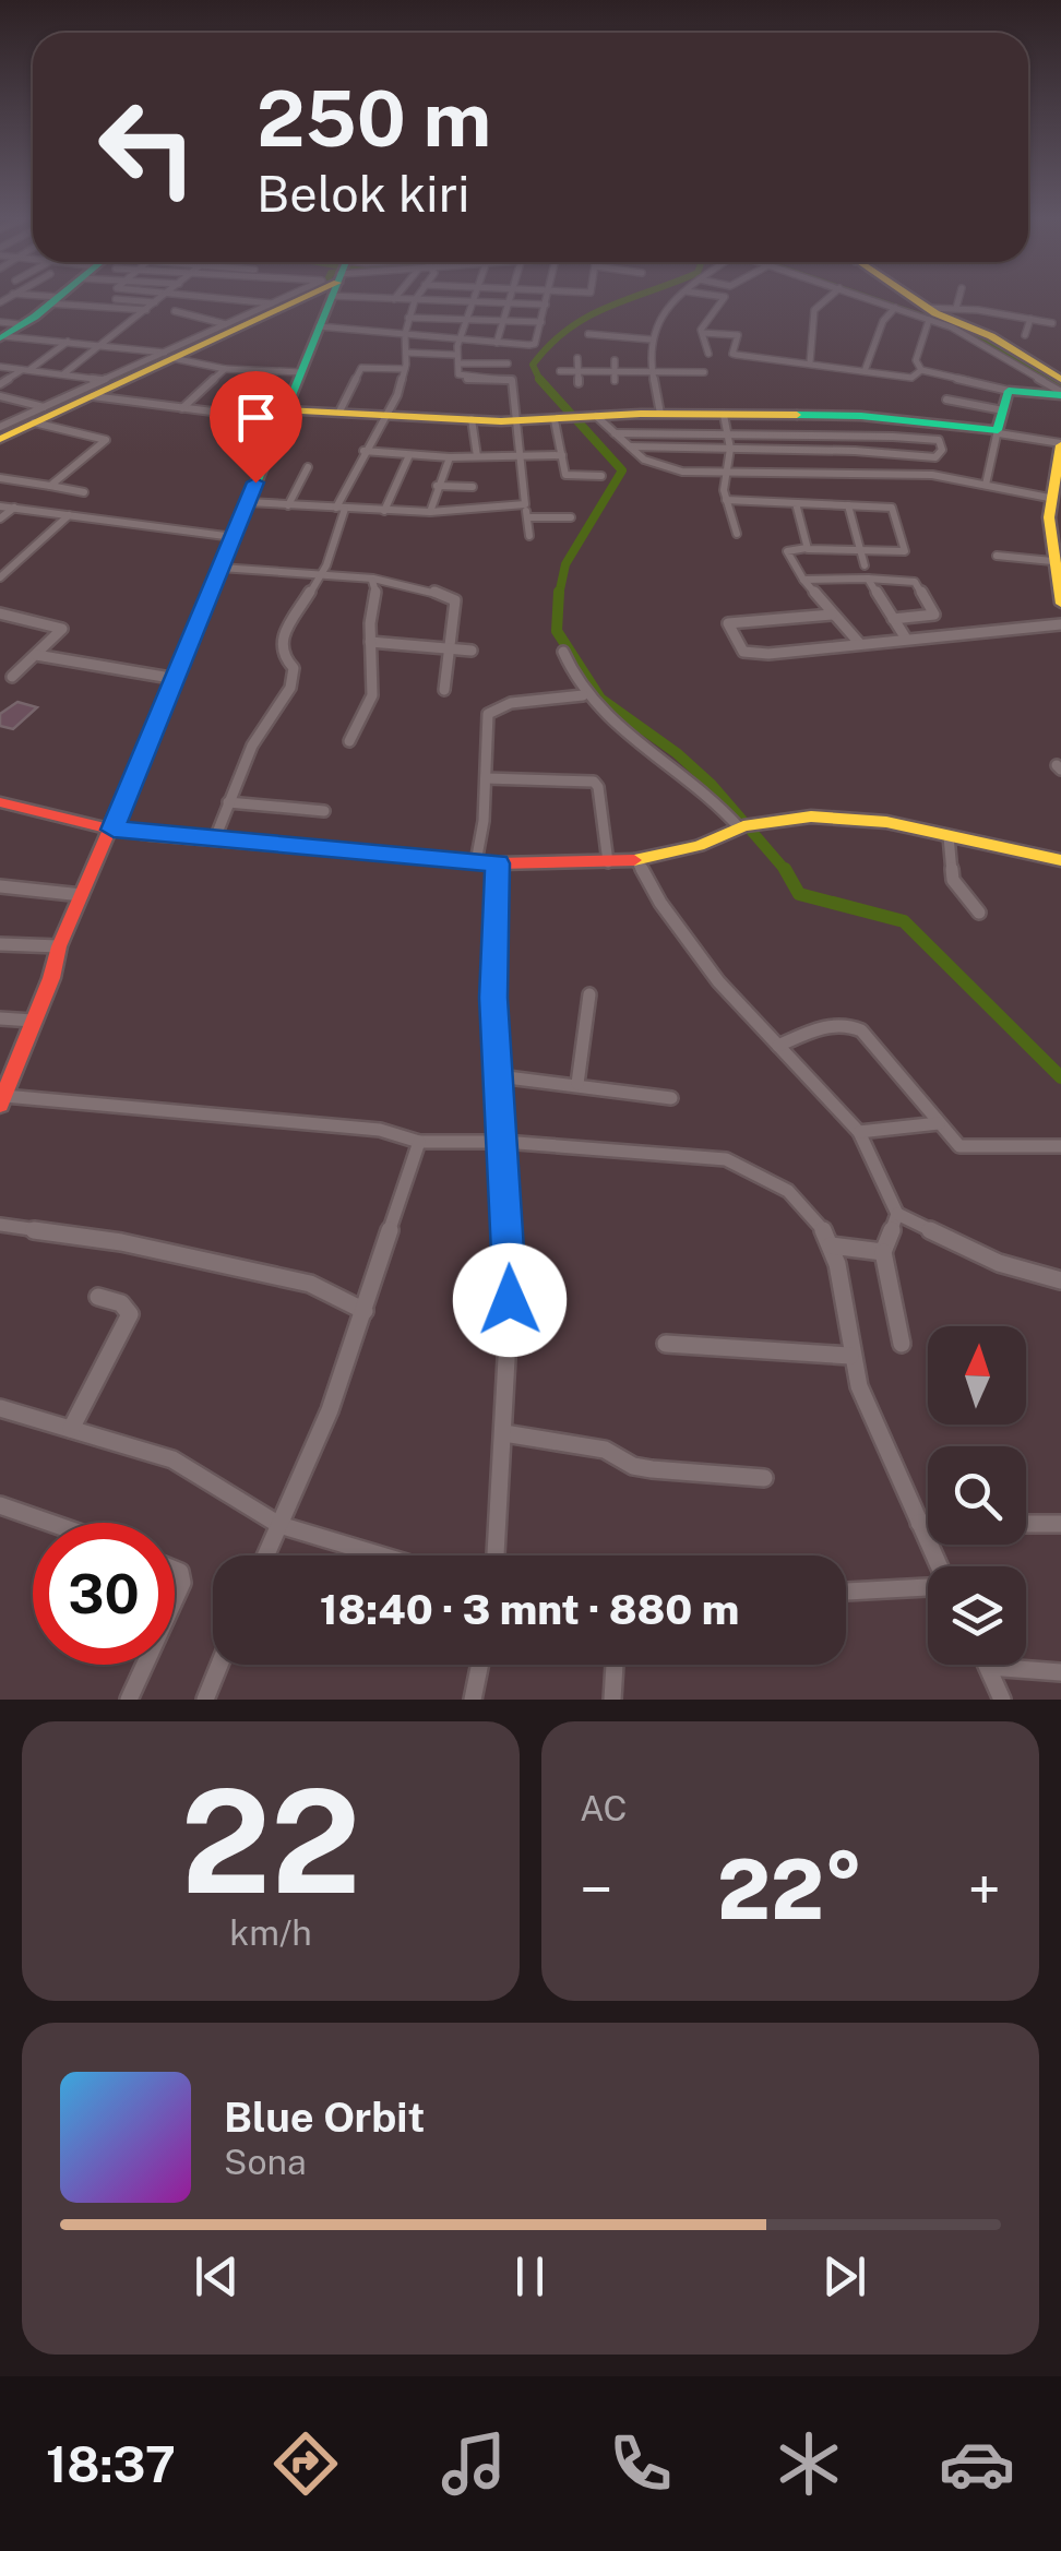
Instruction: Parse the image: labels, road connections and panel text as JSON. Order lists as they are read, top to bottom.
{
  "north": "top",
  "page": {
    "turn": ["250 m", "Belok kiri"],
    "limit": "30",
    "trip": "18:40 · 3 mnt · 880 m",
    "tile": [
      ["22", "km/h"],
      "AC"
    ],
    "heat": ["−", "22°", "+"],
    "song": ["Blue Orbit", "Sona"],
    "tabs": "18:37"
  }
}
